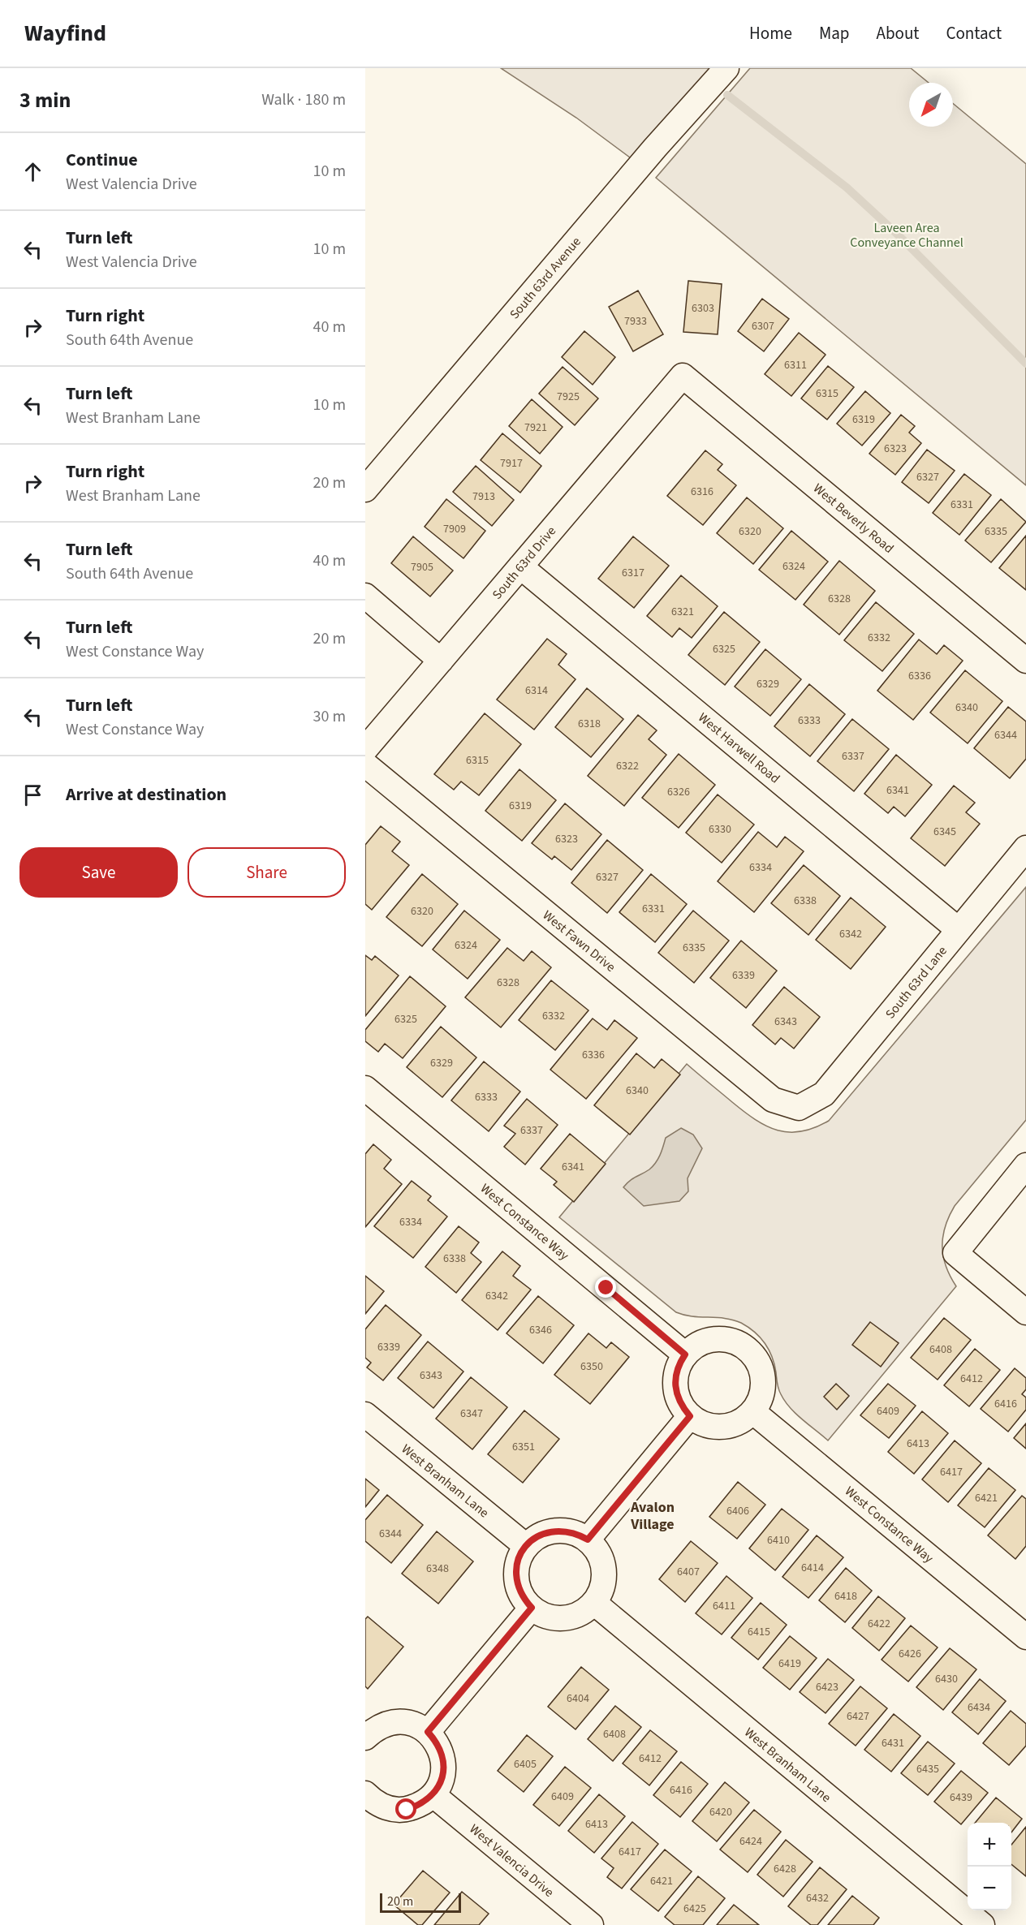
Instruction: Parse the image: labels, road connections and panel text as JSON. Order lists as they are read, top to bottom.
{
  "streets": {
    "street": [
      "South 63rd Avenue",
      "West Beverly Road",
      "South 63rd Drive",
      "West Harwell Road",
      "West Fawn Drive",
      "South 63rd Lane",
      "West Constance Way",
      "West Branham Lane",
      "West Valencia Drive"
    ]
  },
  "crossings": [
    ["West Beverly Road", "South 63rd Drive"],
    ["South 63rd Drive", "West Harwell Road"],
    ["West Harwell Road", "South 63rd Lane"],
    ["West Fawn Drive", "South 63rd Lane"]
  ],
  "districts": ["Avalon Village"],
  "parks": ["Laveen Area Conveyance Channel"],
  "house_numbers": [
    "6303",
    "7933",
    "6307",
    "6311",
    "6315",
    "7925",
    "6319",
    "7921",
    "6323",
    "7917",
    "6327",
    "6316",
    "7913",
    "6331",
    "7909",
    "6320",
    "6335",
    "6324",
    "7905",
    "6317",
    "6328",
    "6321",
    "6332",
    "6325",
    "6336",
    "6329",
    "6314",
    "6340",
    "6333",
    "6318",
    "6344",
    "6337",
    "6315",
    "6322",
    "6341",
    "6326",
    "6319",
    "6330",
    "6345",
    "6323",
    "6334",
    "6327",
    "6338",
    "6331",
    "6320",
    "6342",
    "6324",
    "6335",
    "6339",
    "6328",
    "6332",
    "6325",
    "6343",
    "6336",
    "6329",
    "6340",
    "6333",
    "6337",
    "6341",
    "6334",
    "6338",
    "6342",
    "6346",
    "6339",
    "6408",
    "6350",
    "6343",
    "6412",
    "6416",
    "6409",
    "6347",
    "6413",
    "6351",
    "6417",
    "6421",
    "6406",
    "6344",
    "6410",
    "6414",
    "6348",
    "6407",
    "6418",
    "6411",
    "6422",
    "6415",
    "6426",
    "6419",
    "6430",
    "6423",
    "6404",
    "6434",
    "6427",
    "6408",
    "6431",
    "6412",
    "6405",
    "6435",
    "6416",
    "6409",
    "6439",
    "6420",
    "6413",
    "6424",
    "6417",
    "6428",
    "6421",
    "6432",
    "6425"
  ],
  "scale_bar": "20 m",
  "north": "bottom left",
  "page": {
    "header": "Wayfind",
    "nav": [
      "Home",
      "Map",
      "About",
      "Contact"
    ],
    "heading": ["3 min", "Walk · 180 m"],
    "list": [
      ["Continue", "West Valencia Drive", "10 m"],
      ["Turn left", "West Valencia Drive", "10 m"],
      ["Turn right", "South 64th Avenue", "40 m"],
      ["Turn left", "West Branham Lane", "10 m"],
      ["Turn right", "West Branham Lane", "20 m"],
      ["Turn left", "South 64th Avenue", "40 m"],
      ["Turn left", "West Constance Way", "20 m"],
      ["Turn left", "West Constance Way", "30 m"],
      "Arrive at destination"
    ],
    "buttons": ["Save", "Share"],
    "map_buttons": ["+", "−"],
    "scale": "20 m"
  }
}
